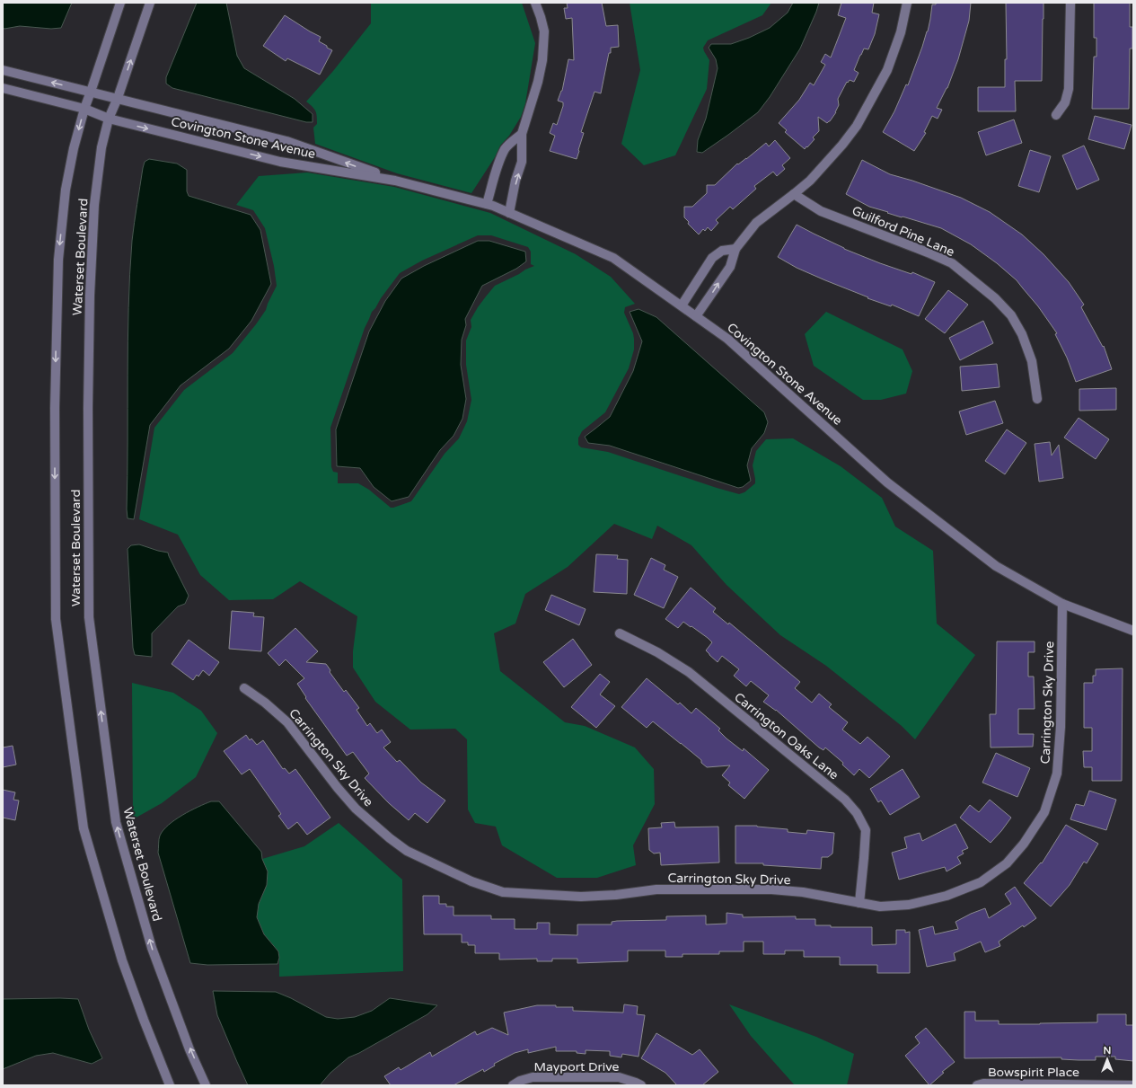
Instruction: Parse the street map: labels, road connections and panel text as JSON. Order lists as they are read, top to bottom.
{
  "streets": {
    "street": [
      "Covington Stone Avenue",
      "Guilford Pine Lane",
      "Waterset Boulevard",
      "Carrington Sky Drive",
      "Carrington Oaks Lane",
      "Mayport Drive",
      "Bowspirit Place"
    ]
  },
  "crossings": [
    ["Covington Stone Avenue", "Waterset Boulevard"],
    ["Covington Stone Avenue", "Carrington Sky Drive"],
    ["Carrington Sky Drive", "Carrington Oaks Lane"]
  ],
  "north": "top"
}
